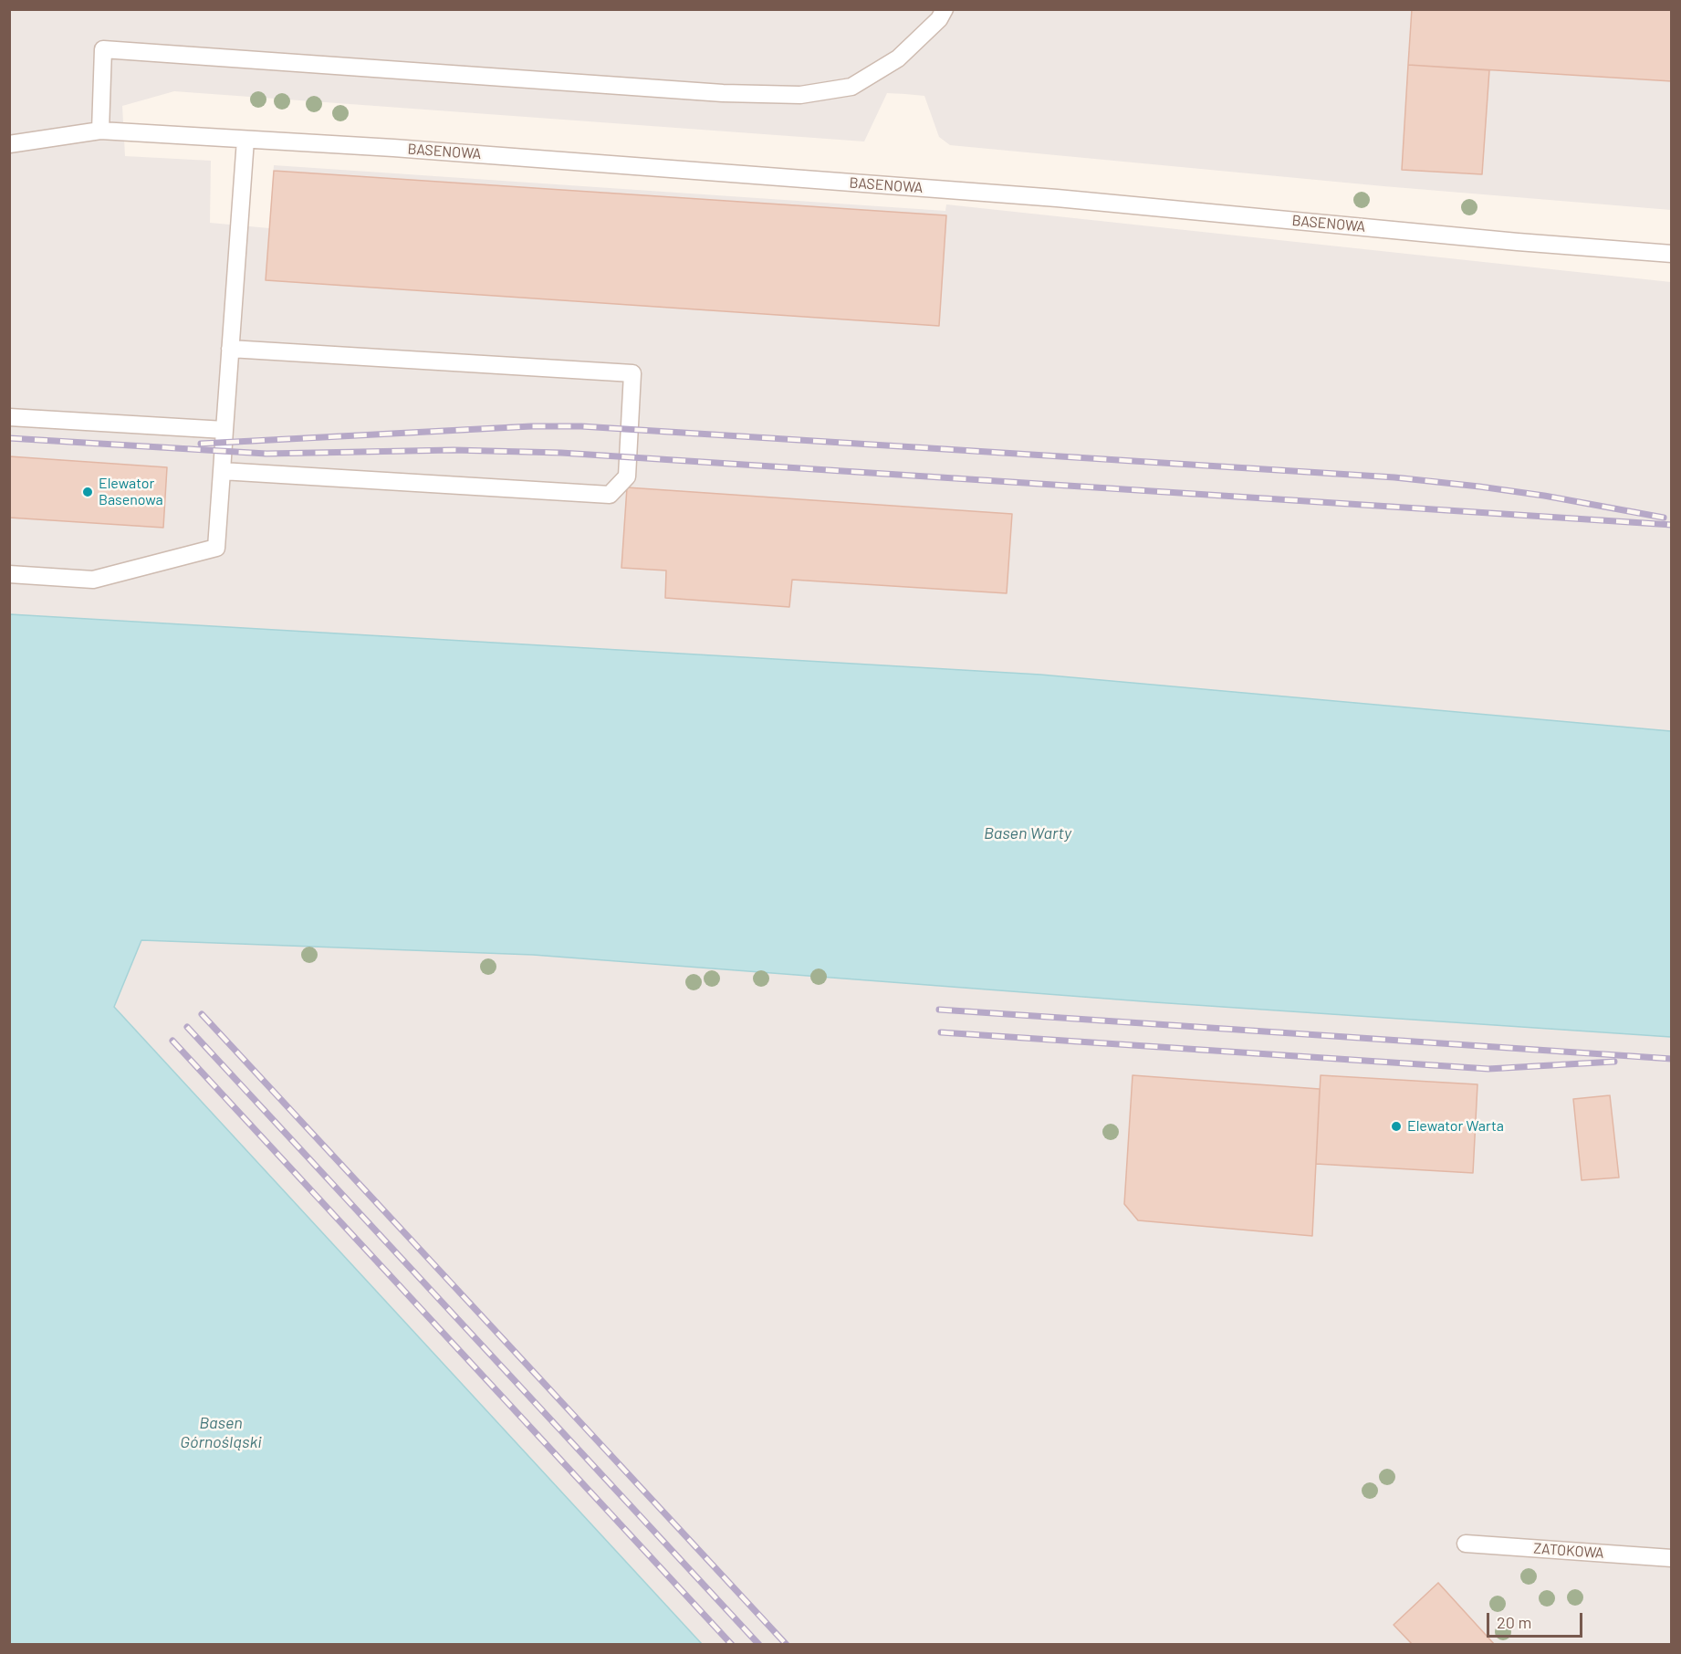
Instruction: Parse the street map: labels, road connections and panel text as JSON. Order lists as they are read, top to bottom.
{
  "streets": {
    "lane": ["BASENOWA", "ZATOKOWA"]
  },
  "water": ["Basen Warty", "Basen Górnośląski"],
  "places": ["Elewator Basenowa", "Elewator Warta"],
  "scale_bar": "20 m"
}
